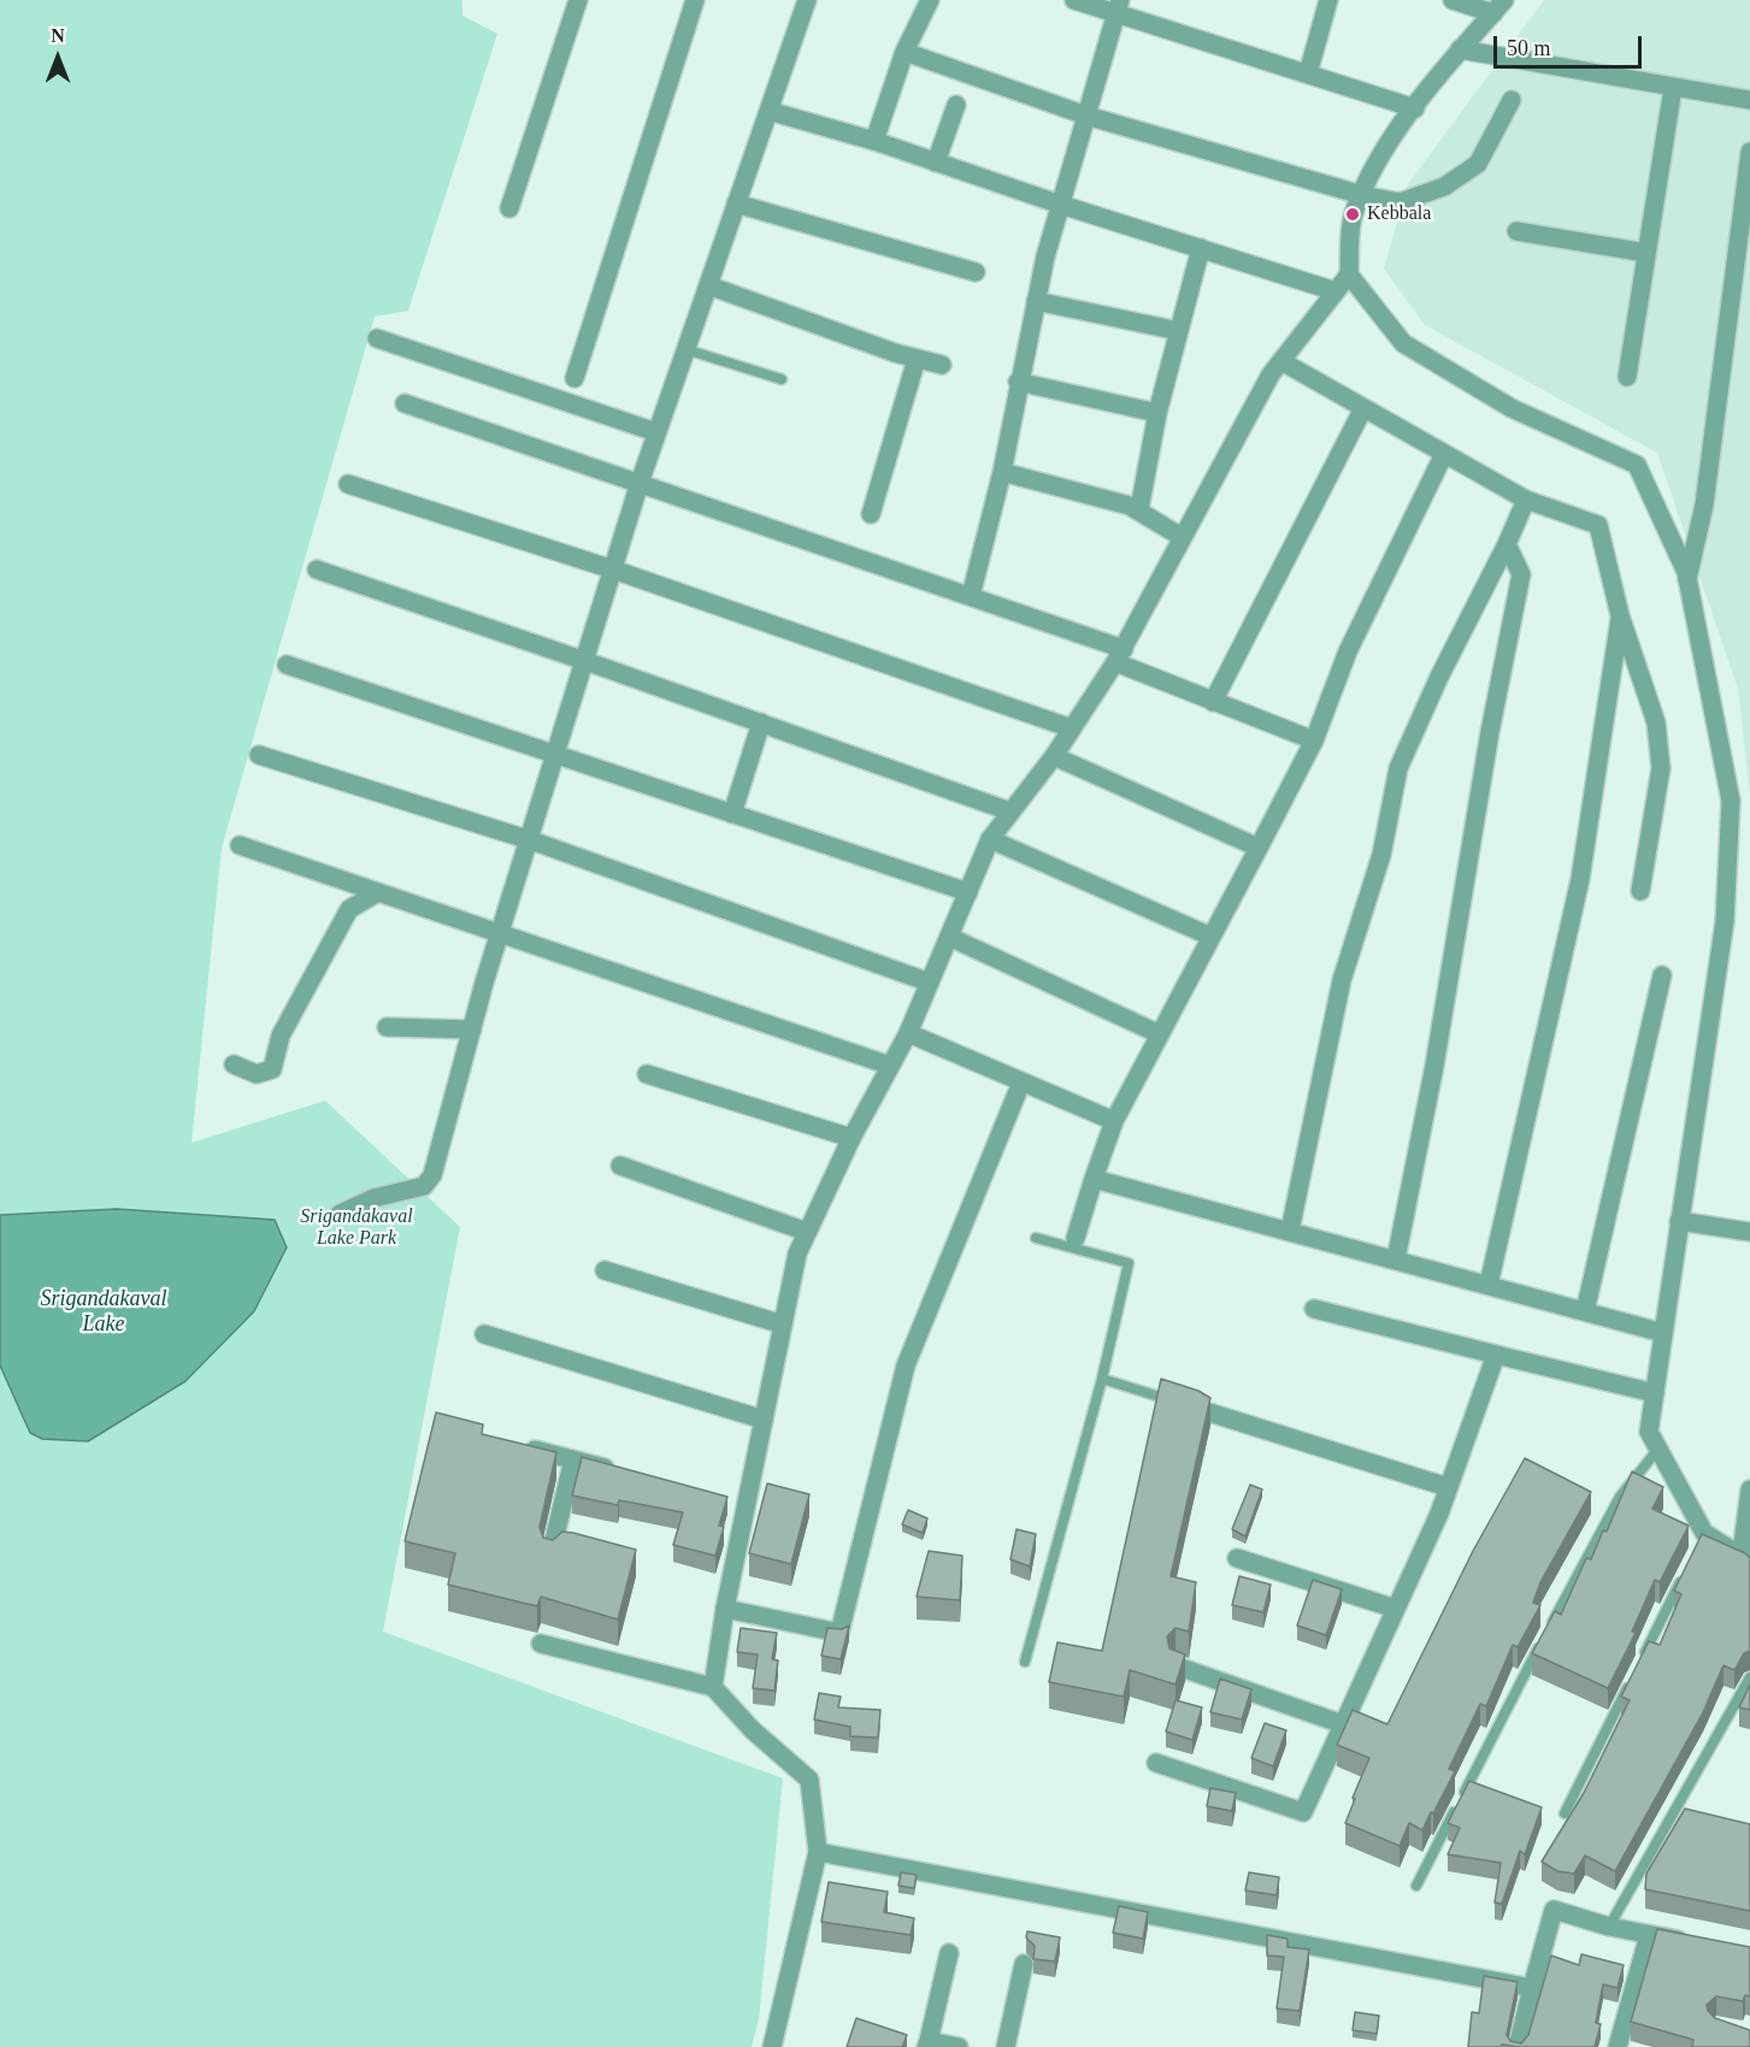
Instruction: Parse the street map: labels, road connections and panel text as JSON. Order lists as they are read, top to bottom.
{
  "water": ["Srigandakaval Lake"],
  "parks": ["Srigandakaval Lake Park"],
  "places": ["Kebbala"],
  "scale_bar": "50 m",
  "north": "top"
}
